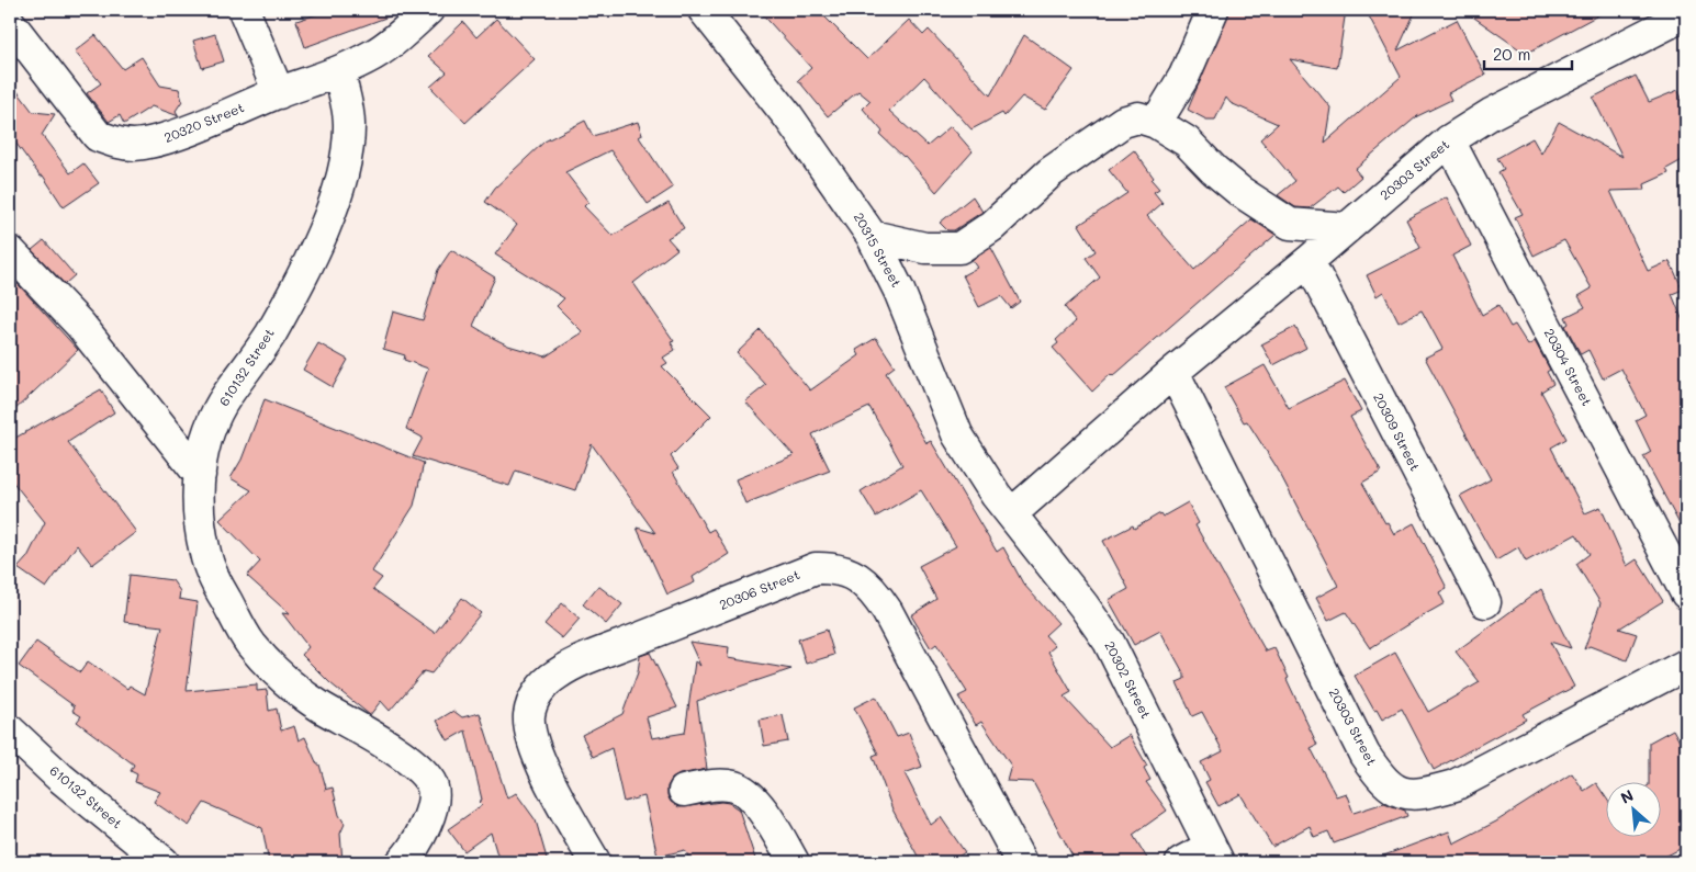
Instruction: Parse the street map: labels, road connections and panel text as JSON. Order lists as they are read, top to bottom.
{
  "streets": {
    "street": [
      "20320 Street",
      "20303 Street",
      "20315 Street",
      "610132 Street",
      "20304 Street",
      "20309 Street",
      "20306 Street",
      "20302 Street"
    ]
  },
  "crossings": [
    ["20320 Street", "610132 Street"],
    ["20303 Street", "20315 Street"],
    ["20303 Street", "20304 Street"],
    ["20303 Street", "20309 Street"],
    ["20303 Street", "20302 Street"],
    ["20315 Street", "20302 Street"]
  ],
  "scale_bar": "20 m",
  "north": "top left"
}
